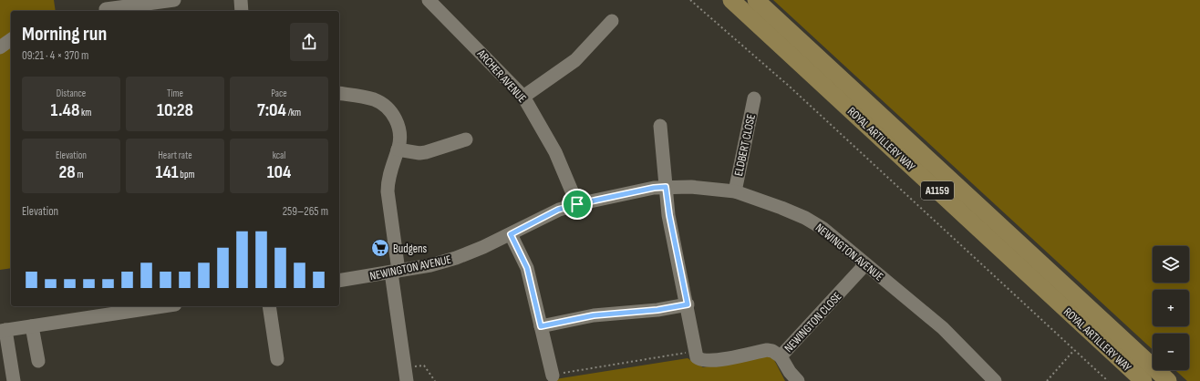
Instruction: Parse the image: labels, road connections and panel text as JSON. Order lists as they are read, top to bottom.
{
  "streets": {
    "main road": ["ROYAL ARTILLERY WAY", "A1159"],
    "street": [
      "ARCHER AVENUE",
      "ELDBERT CLOSE",
      "NEWINGTON AVENUE",
      "NEWINGTON CLOSE"
    ]
  },
  "crossings": [
    ["ARCHER AVENUE", "NEWINGTON AVENUE"],
    ["ELDBERT CLOSE", "NEWINGTON AVENUE"],
    ["NEWINGTON AVENUE", "NEWINGTON CLOSE"]
  ],
  "places": {
    "supermarket": ["Budgens"]
  },
  "page": {
    "heading": ["Morning run", "09:21 · 4 × 370 m"],
    "stats": [
      ["Distance", "1.48 km"],
      ["Time", "10:28"],
      ["Pace", "7:04 /km"],
      ["Elevation", "28 m"],
      ["Heart rate", "141 bpm"],
      ["kcal", "104"]
    ],
    "chart": ["Elevation", "259–265 m"],
    "map_buttons": ["+", "−"]
  }
}
